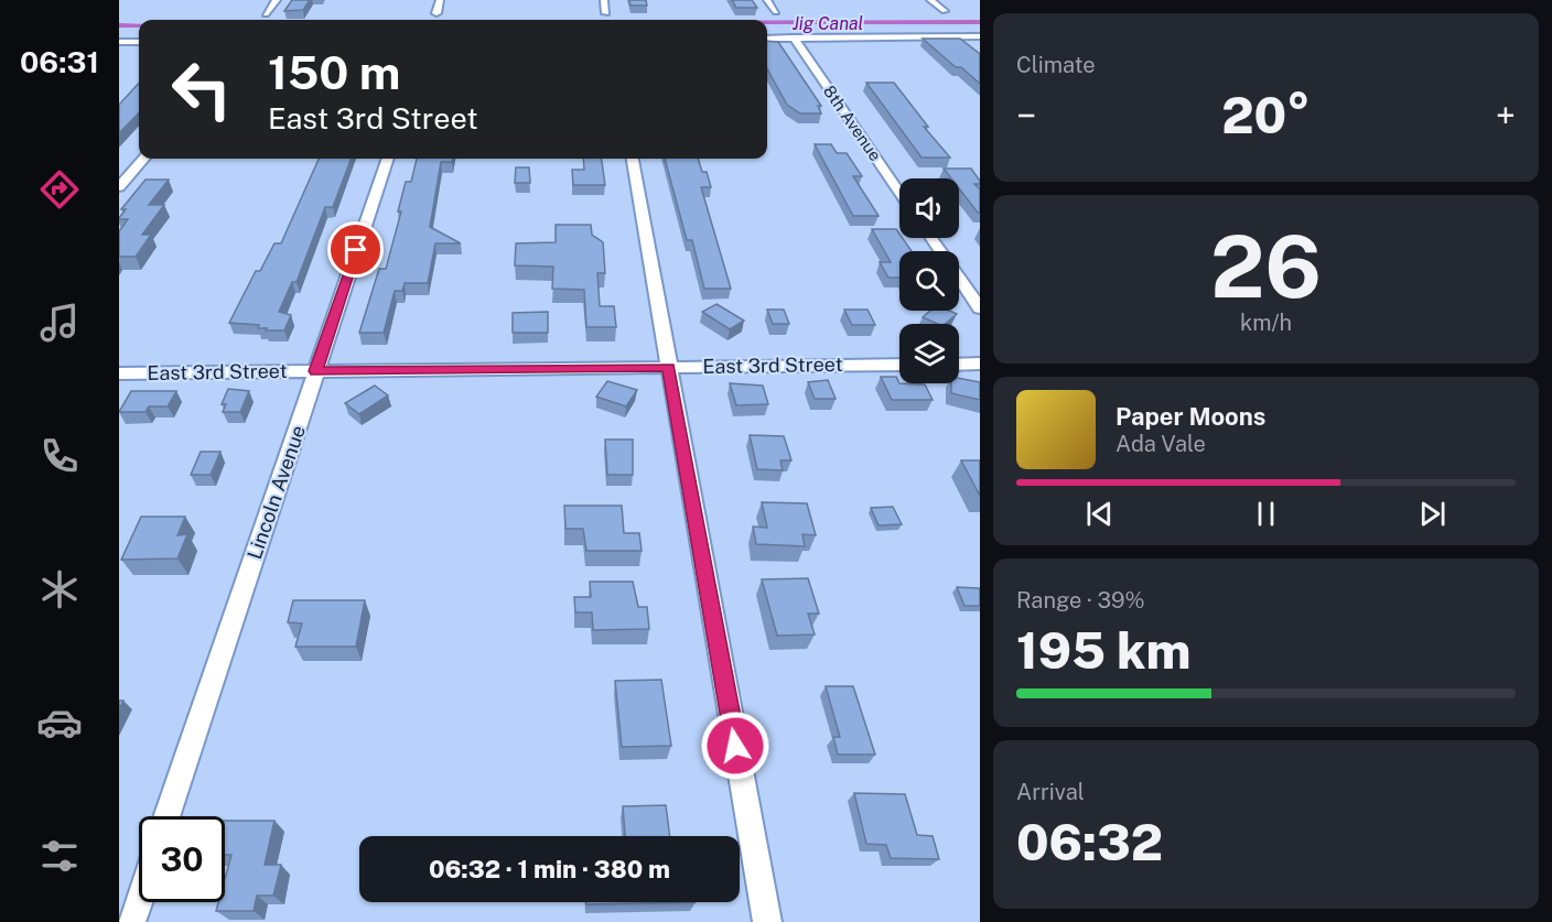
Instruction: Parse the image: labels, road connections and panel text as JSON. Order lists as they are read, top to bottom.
{
  "streets": {
    "street": ["8th Avenue", "East 3rd Street", "Lincoln Avenue"]
  },
  "crossings": [
    ["East 3rd Street", "Lincoln Avenue"]
  ],
  "water": ["Jig Canal"],
  "page": {
    "tabs": "06:31",
    "tile": [
      "Climate",
      ["26", "km/h"],
      ["Range · 39%", "195 km"],
      ["Arrival", "06:32"]
    ],
    "turn": ["150 m", "East 3rd Street"],
    "heat": ["−", "20°", "+"],
    "song": ["Paper Moons", "Ada Vale"],
    "limit": "30",
    "trip": "06:32 · 1 min · 380 m"
  }
}
